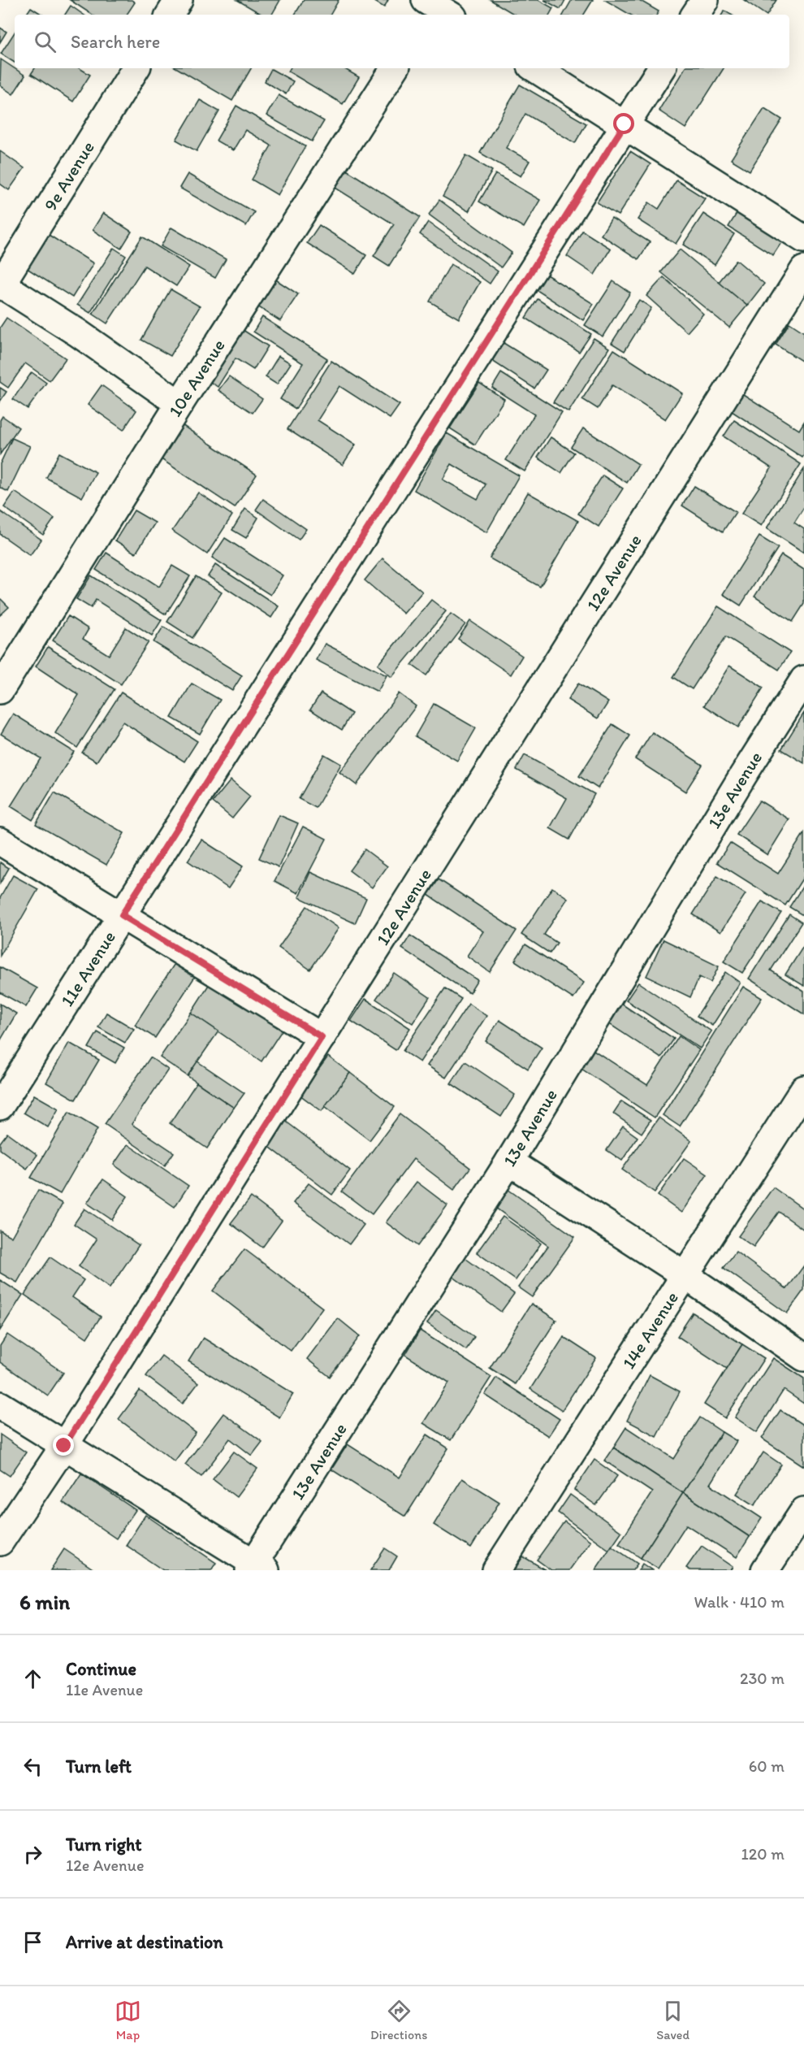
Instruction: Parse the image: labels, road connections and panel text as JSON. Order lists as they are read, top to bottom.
{
  "streets": {
    "street": [
      "9e Avenue",
      "10e Avenue",
      "12e Avenue",
      "13e Avenue",
      "11e Avenue",
      "14e Avenue"
    ]
  },
  "page": {
    "search": "Search here",
    "heading": ["6 min", "Walk · 410 m"],
    "list": [
      ["Continue", "11e Avenue", "230 m"],
      ["Turn left", "60 m"],
      ["Turn right", "12e Avenue", "120 m"],
      "Arrive at destination"
    ],
    "nav": ["Map", "Directions", "Saved"]
  }
}
